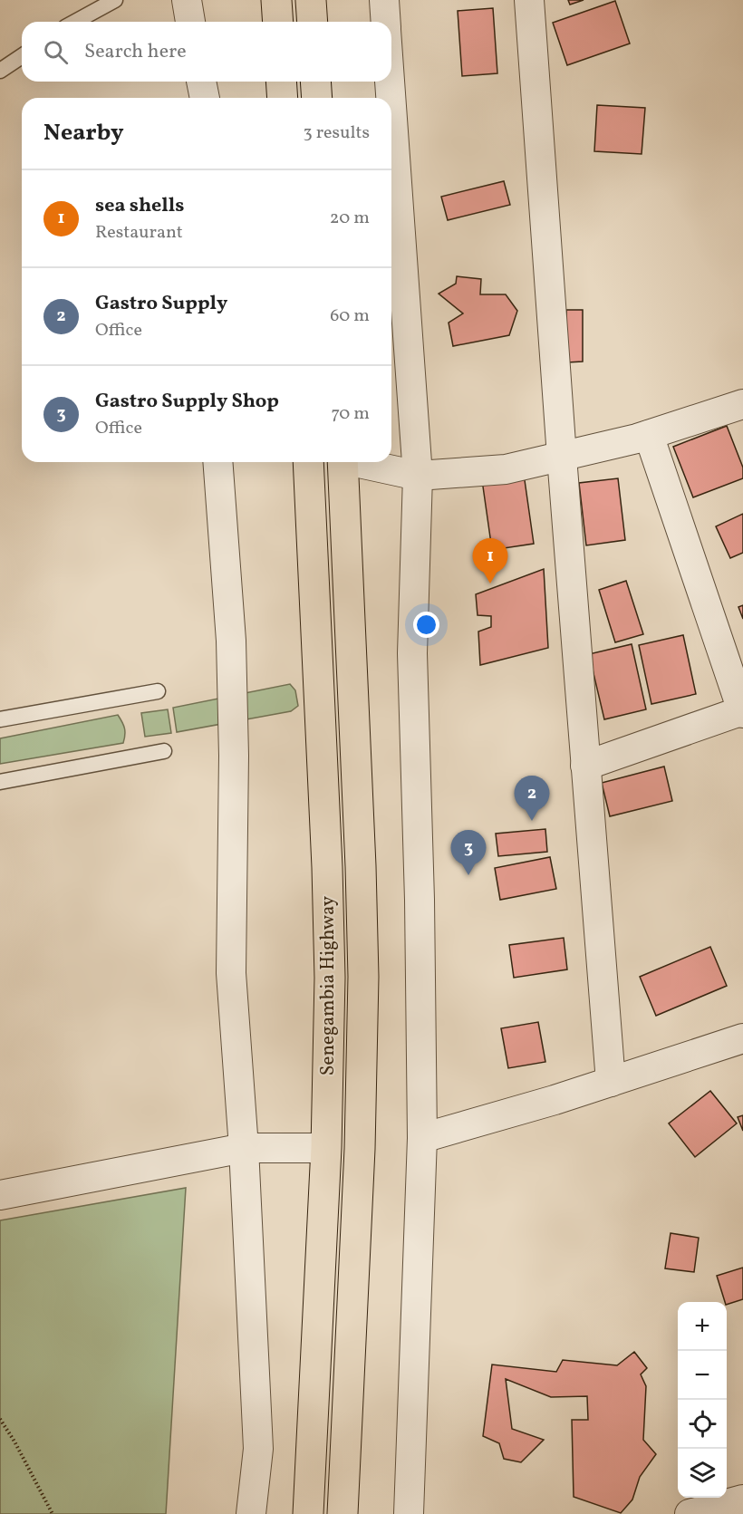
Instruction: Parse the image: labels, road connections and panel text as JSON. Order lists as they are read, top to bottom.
{
  "streets": {
    "main road": ["Senegambia Highway"]
  },
  "page": {
    "search": "Search here",
    "heading": ["Nearby", "3 results"],
    "list": [
      {
        "mark": "1",
        "name": "sea shells",
        "note": "Restaurant",
        "value": "20 m"
      },
      {
        "mark": "2",
        "name": "Gastro Supply",
        "note": "Office",
        "value": "60 m"
      },
      {
        "mark": "3",
        "name": "Gastro Supply Shop",
        "note": "Office",
        "value": "70 m"
      }
    ],
    "pins": ["1", "2", "3"],
    "map_buttons": ["+", "−"]
  }
}
